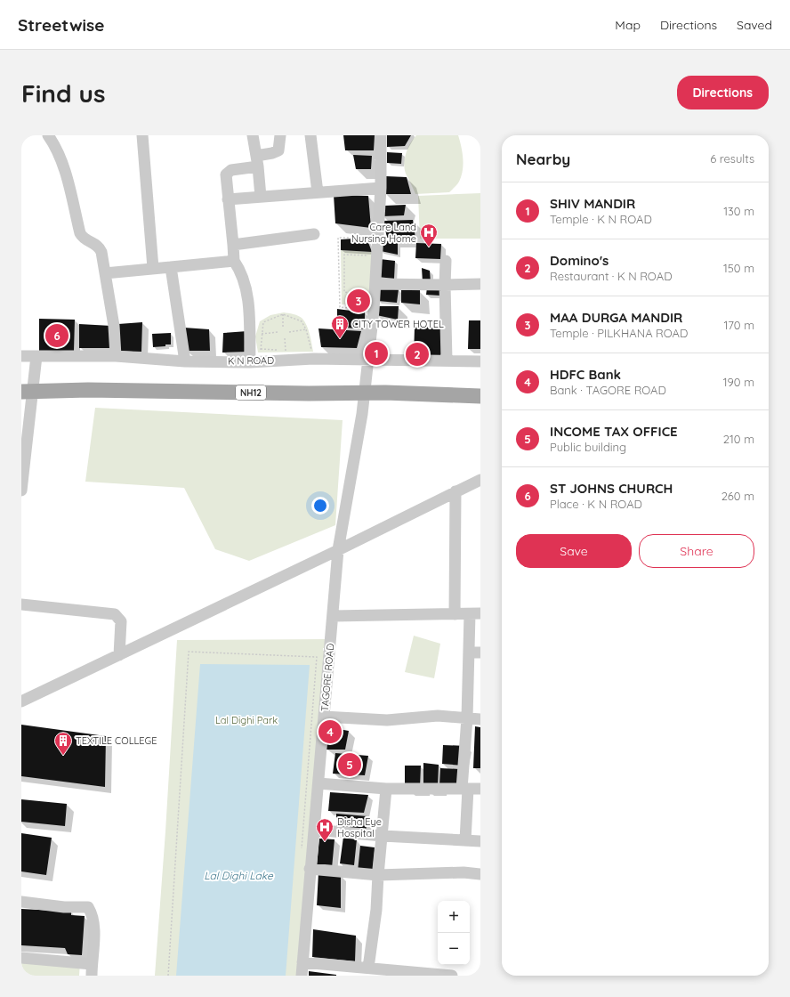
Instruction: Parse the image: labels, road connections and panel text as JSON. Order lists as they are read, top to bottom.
{
  "streets": {
    "main road": ["NH12"],
    "street": ["K N ROAD", "TAGORE ROAD"]
  },
  "crossings": [
    ["K N ROAD", "TAGORE ROAD"],
    ["NH12", "TAGORE ROAD"]
  ],
  "water": ["Lal Dighi Lake"],
  "parks": ["Lal Dighi Park"],
  "places": {
    "hospital": ["Care Land Nursing Home", "Disha Eye Hospital"],
    "building": ["CITY TOWER HOTEL", "TEXTILE COLLEGE"]
  },
  "page": {
    "header": "Streetwise",
    "nav": ["Map", "Directions", "Saved"],
    "buttons": [
      "Directions",
      ["Save", "Share"]
    ],
    "title": "Find us",
    "heading": ["Nearby", "6 results"],
    "list": [
      {
        "mark": "1",
        "name": "SHIV MANDIR",
        "note": "Temple · K N ROAD",
        "value": "130 m"
      },
      {
        "mark": "2",
        "name": "Domino's",
        "note": "Restaurant · K N ROAD",
        "value": "150 m"
      },
      {
        "mark": "3",
        "name": "MAA DURGA MANDIR",
        "note": "Temple · PILKHANA ROAD",
        "value": "170 m"
      },
      {
        "mark": "4",
        "name": "HDFC Bank",
        "note": "Bank · TAGORE ROAD",
        "value": "190 m"
      },
      {
        "mark": "5",
        "name": "INCOME TAX OFFICE",
        "note": "Public building",
        "value": "210 m"
      },
      {
        "mark": "6",
        "name": "ST JOHNS CHURCH",
        "note": "Place · K N ROAD",
        "value": "260 m"
      }
    ],
    "pins": [
      "3",
      "6",
      "1",
      "2",
      "4",
      "5"
    ],
    "map_buttons": ["+", "−"]
  }
}
